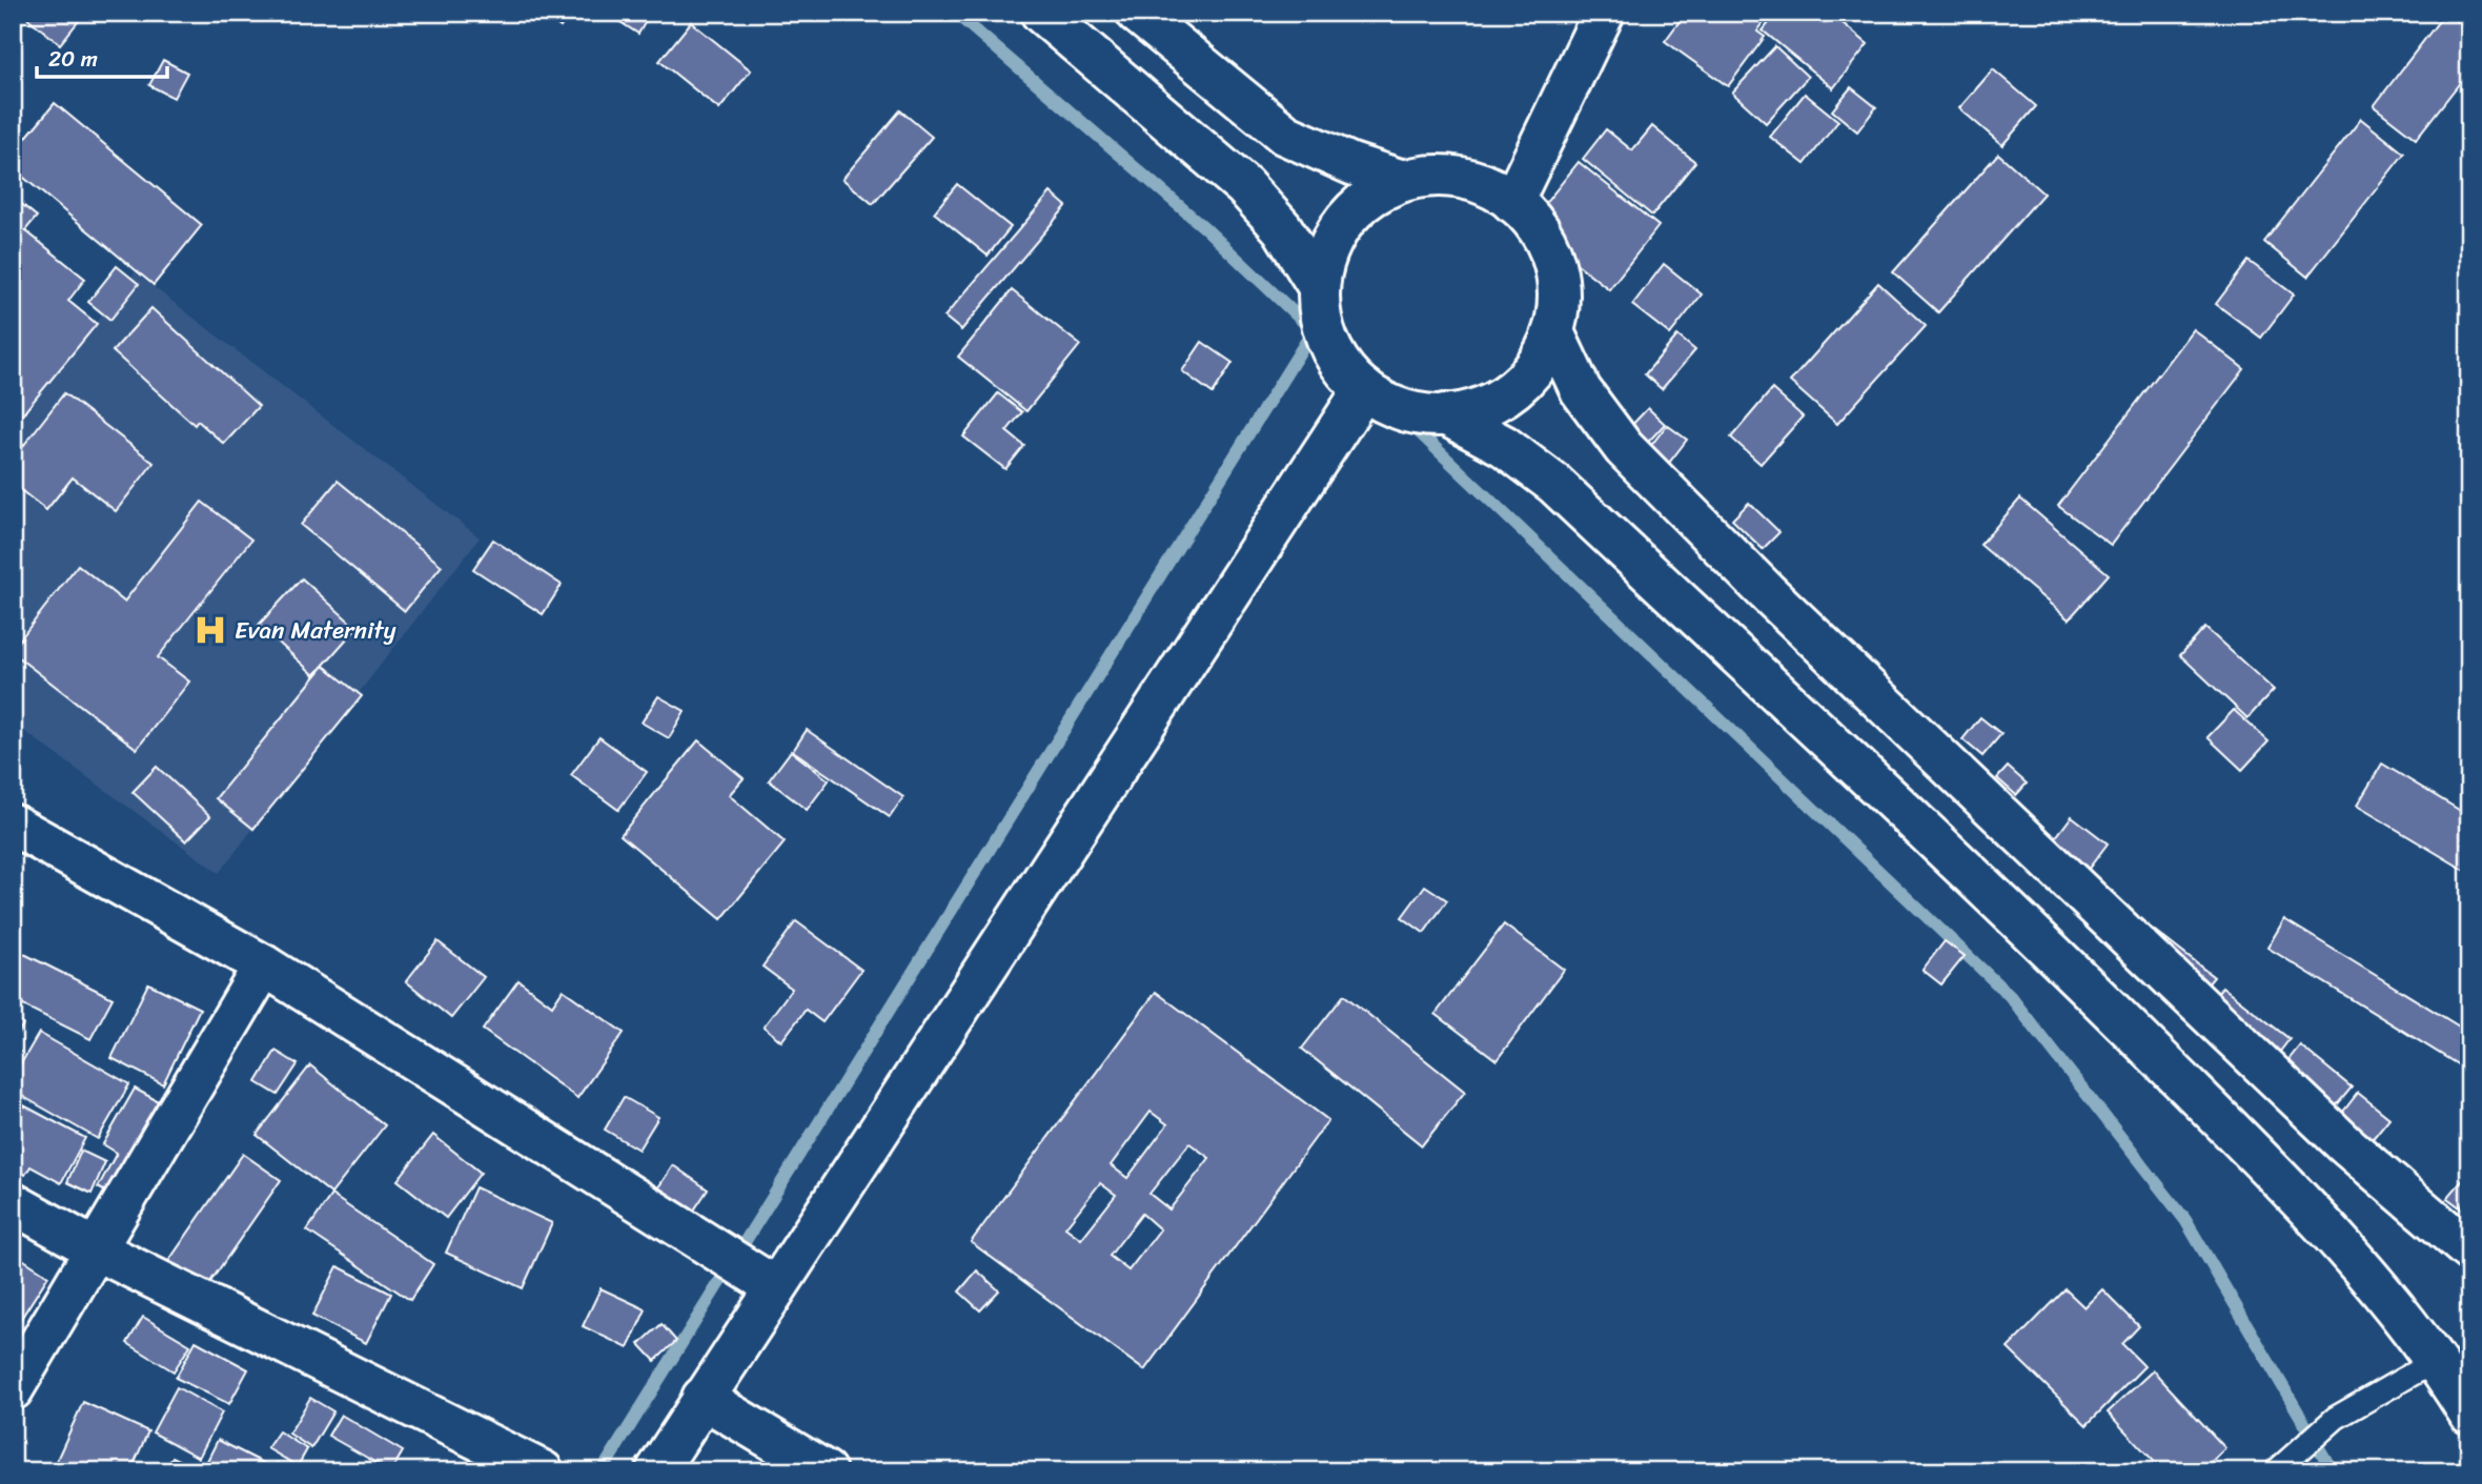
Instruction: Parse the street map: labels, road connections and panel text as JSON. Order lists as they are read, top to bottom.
{
  "places": {
    "hospital": ["Evan Maternity"]
  },
  "scale_bar": "20 m"
}
